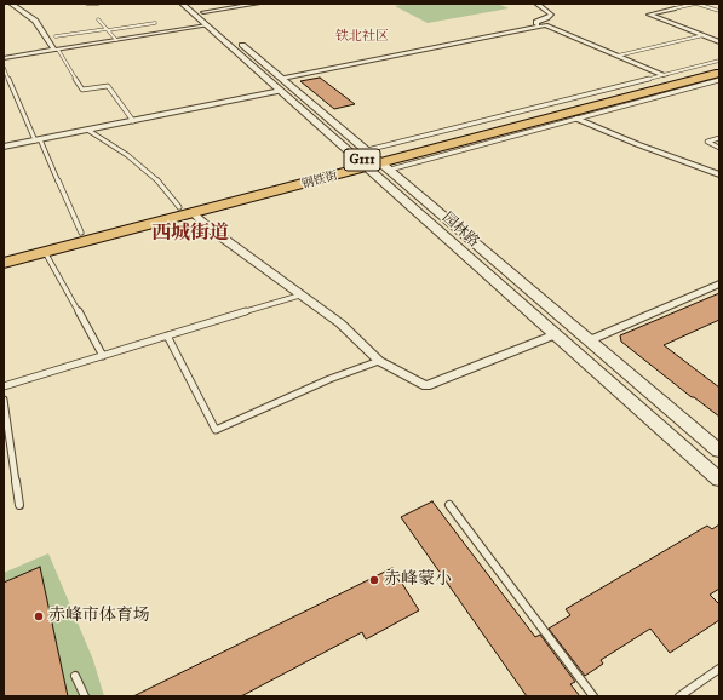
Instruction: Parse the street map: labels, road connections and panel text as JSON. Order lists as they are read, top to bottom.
{
  "streets": {
    "highway": ["G111", "钢铁街"],
    "street": ["园林路"]
  },
  "crossings": [
    ["钢铁街", "园林路"]
  ],
  "districts": ["铁北社区", "西城街道"],
  "places": ["赤峰蒙小", "赤峰市体育场"]
}
